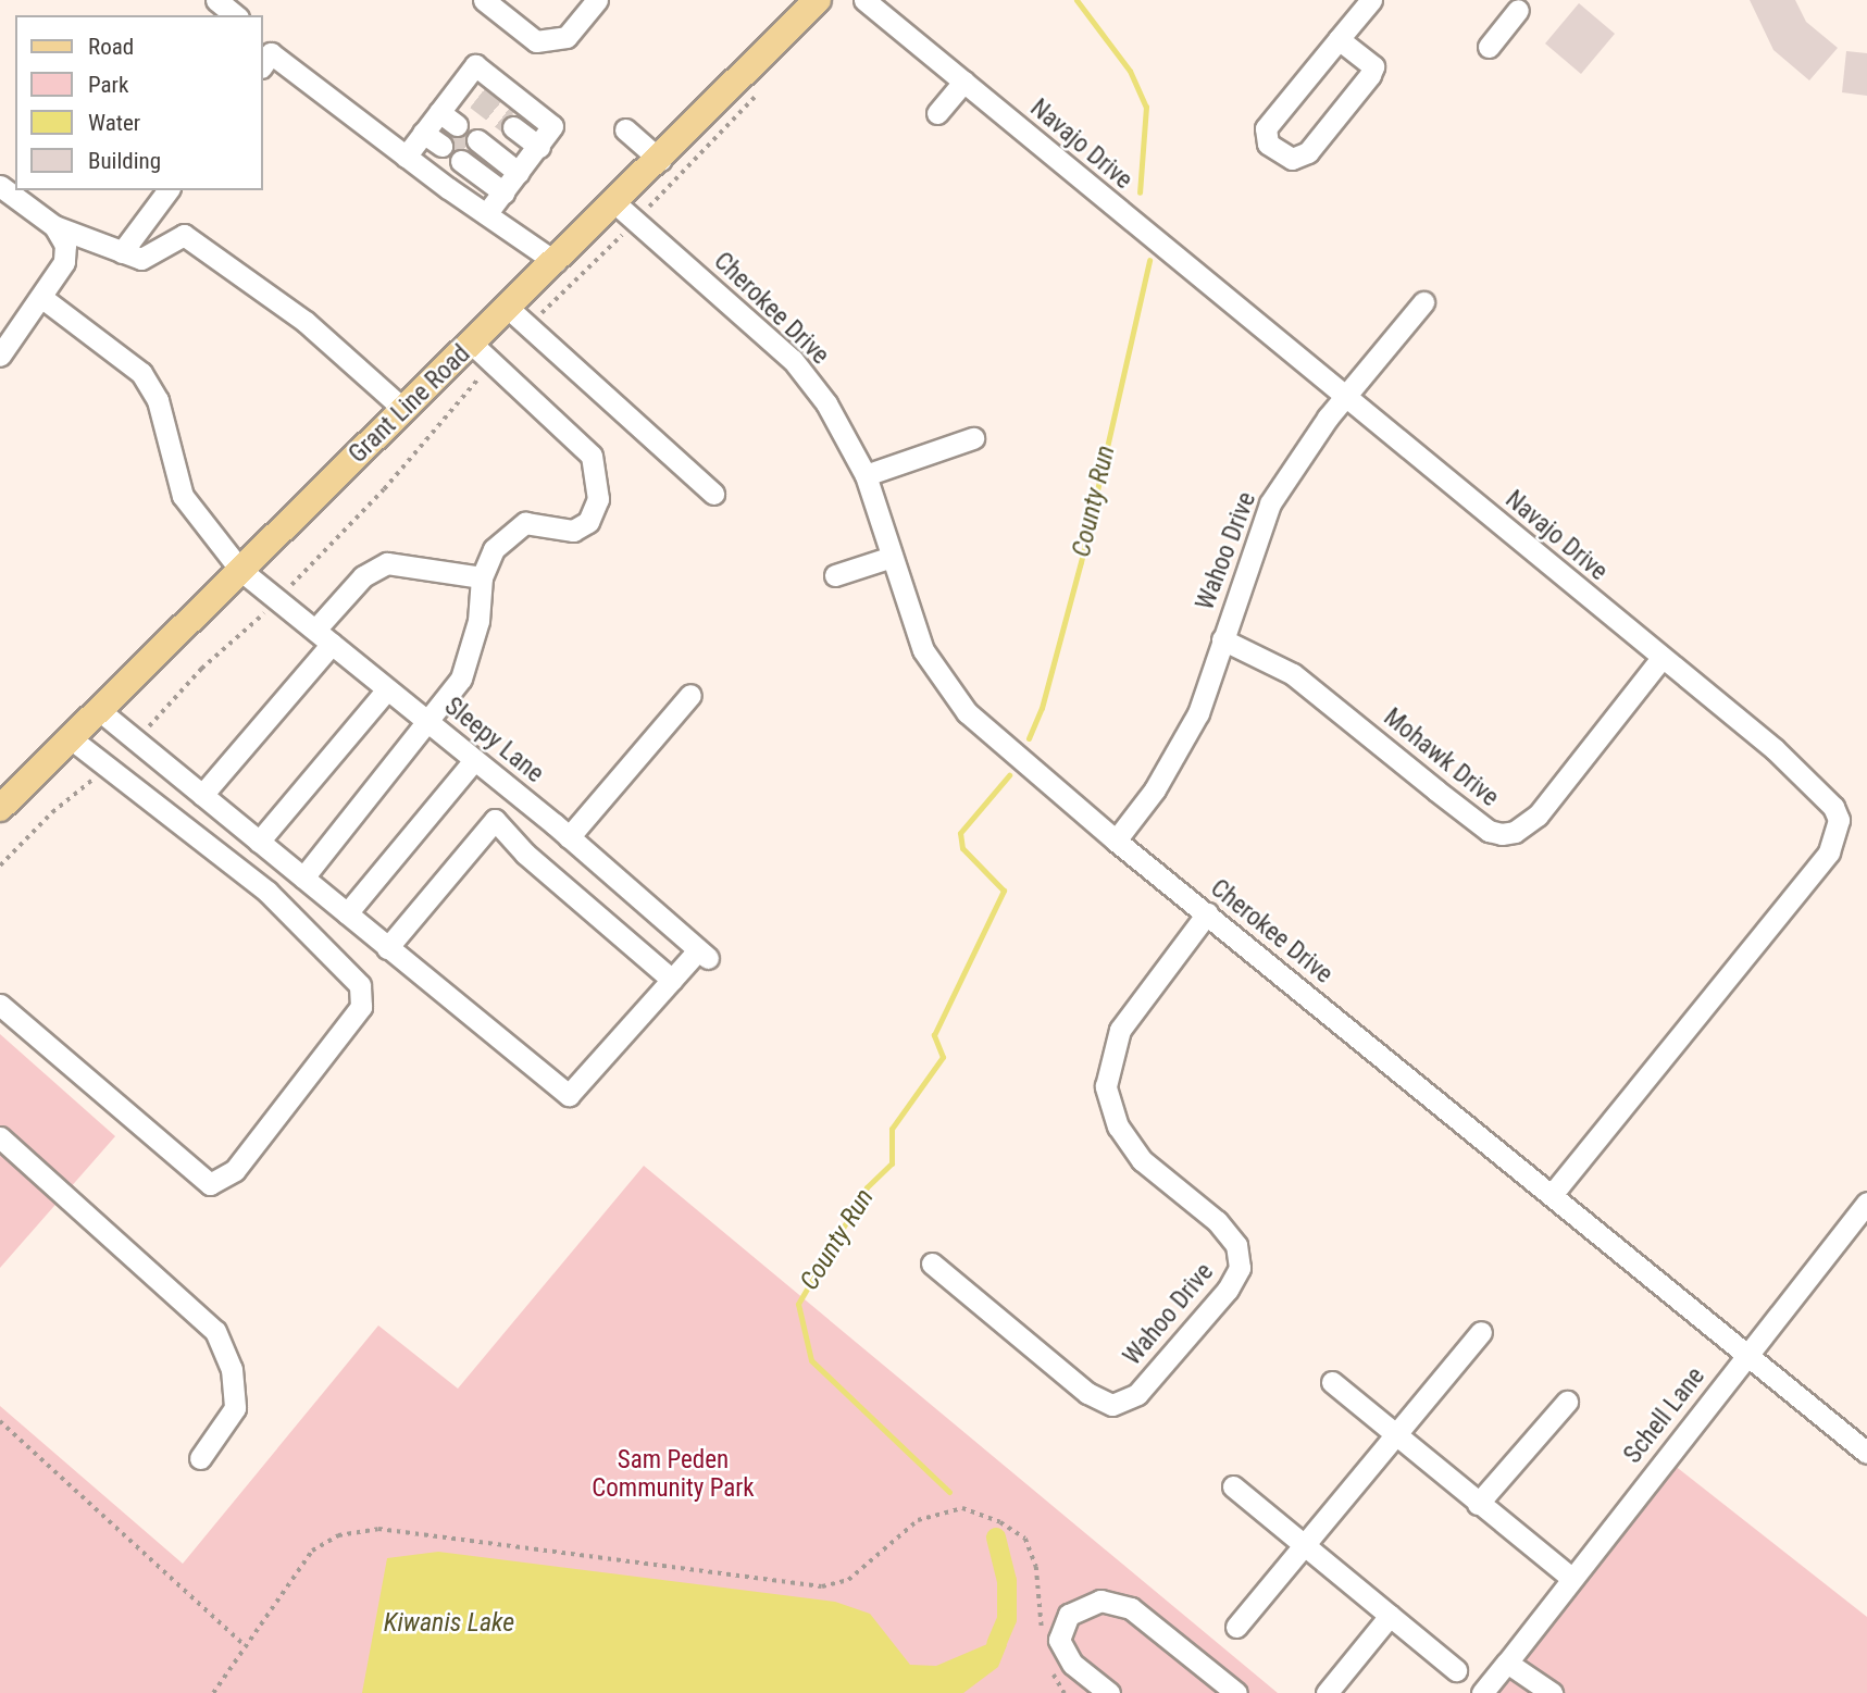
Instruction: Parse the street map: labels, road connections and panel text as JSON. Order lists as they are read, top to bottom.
{
  "streets": {
    "main road": ["Grant Line Road"],
    "street": [
      "Navajo Drive",
      "Cherokee Drive",
      "Wahoo Drive",
      "Sleepy Lane",
      "Mohawk Drive",
      "Schell Lane"
    ]
  },
  "crossings": [
    ["Navajo Drive", "Cherokee Drive"],
    ["Navajo Drive", "Wahoo Drive"],
    ["Navajo Drive", "Mohawk Drive"],
    ["Cherokee Drive", "Grant Line Road"],
    ["Cherokee Drive", "Wahoo Drive"],
    ["Cherokee Drive", "Schell Lane"],
    ["Grant Line Road", "Sleepy Lane"],
    ["Wahoo Drive", "Mohawk Drive"]
  ],
  "water": ["County Run", "Kiwanis Lake"],
  "parks": ["Sam Peden Community Park"],
  "legend": [
    "Road",
    "Park",
    "Water",
    "Building"
  ]
}
